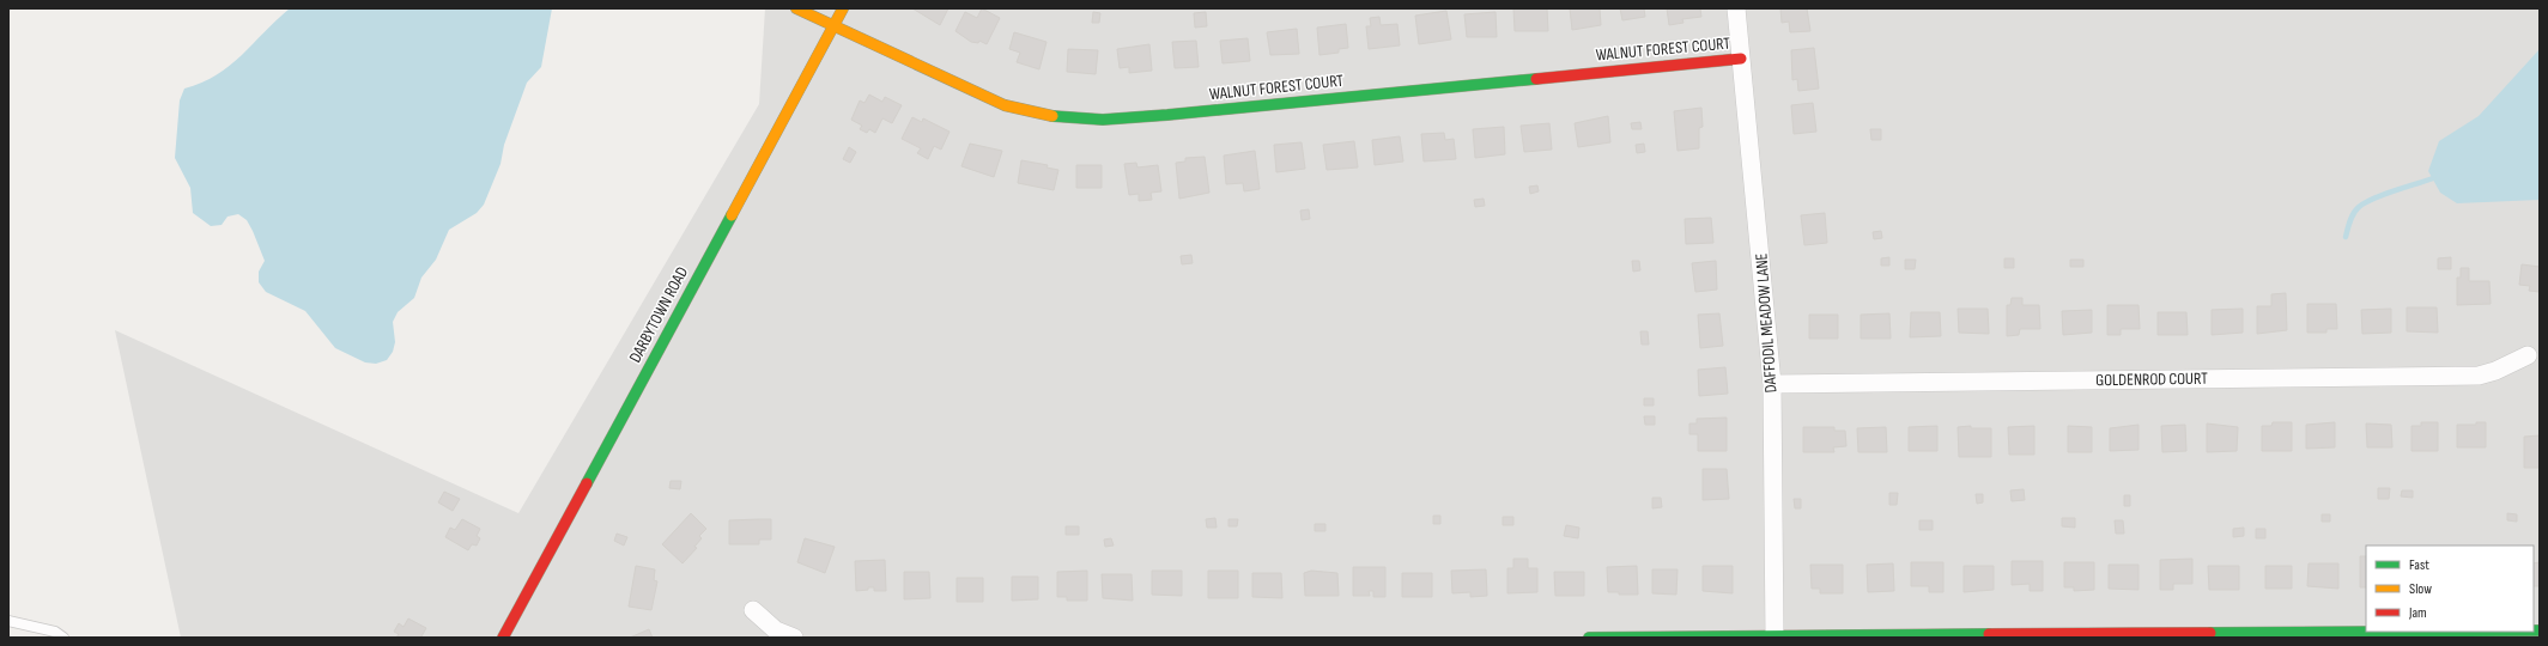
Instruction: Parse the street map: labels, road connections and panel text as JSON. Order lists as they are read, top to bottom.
{
  "streets": {
    "street": [
      "WALNUT FOREST COURT",
      "DARBYTOWN ROAD",
      "DAFFODIL MEADOW LANE",
      "GOLDENROD COURT"
    ]
  },
  "crossings": [
    ["WALNUT FOREST COURT", "DARBYTOWN ROAD"],
    ["WALNUT FOREST COURT", "DAFFODIL MEADOW LANE"],
    ["DAFFODIL MEADOW LANE", "GOLDENROD COURT"]
  ],
  "legend": ["Fast", "Slow", "Jam"]
}
